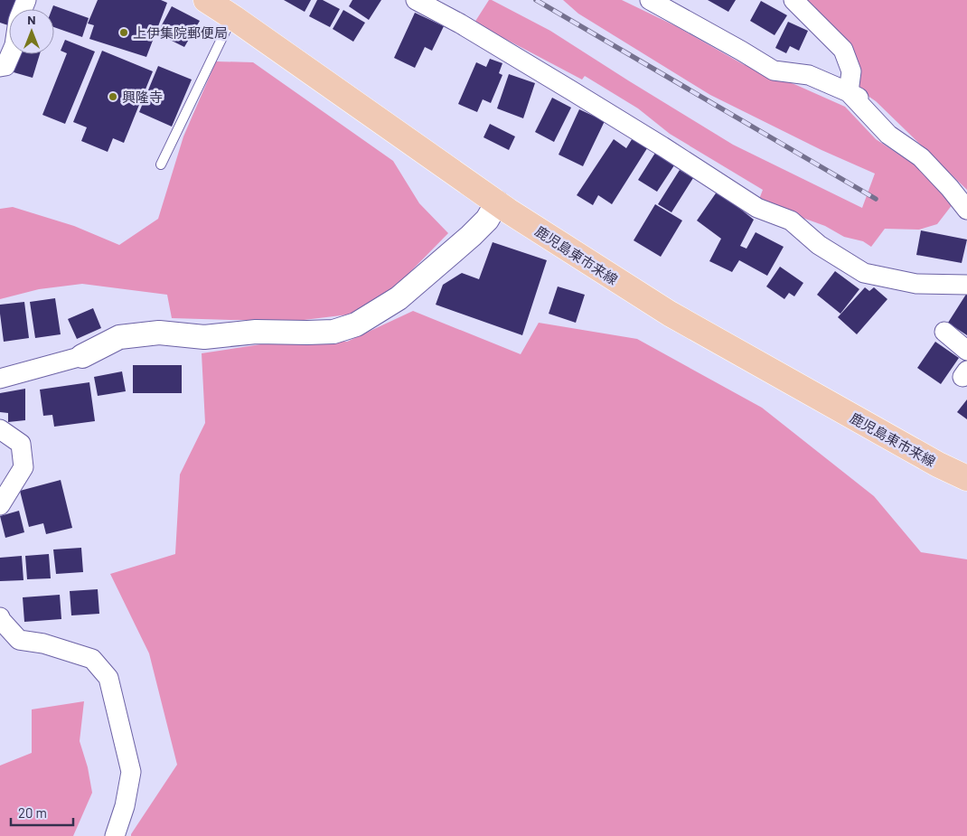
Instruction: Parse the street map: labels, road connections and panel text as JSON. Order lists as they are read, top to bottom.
{
  "streets": {
    "main road": ["鹿児島東市来線"]
  },
  "places": ["上伊集院郵便局", "興隆寺"],
  "scale_bar": "20 m",
  "north": "top"
}
